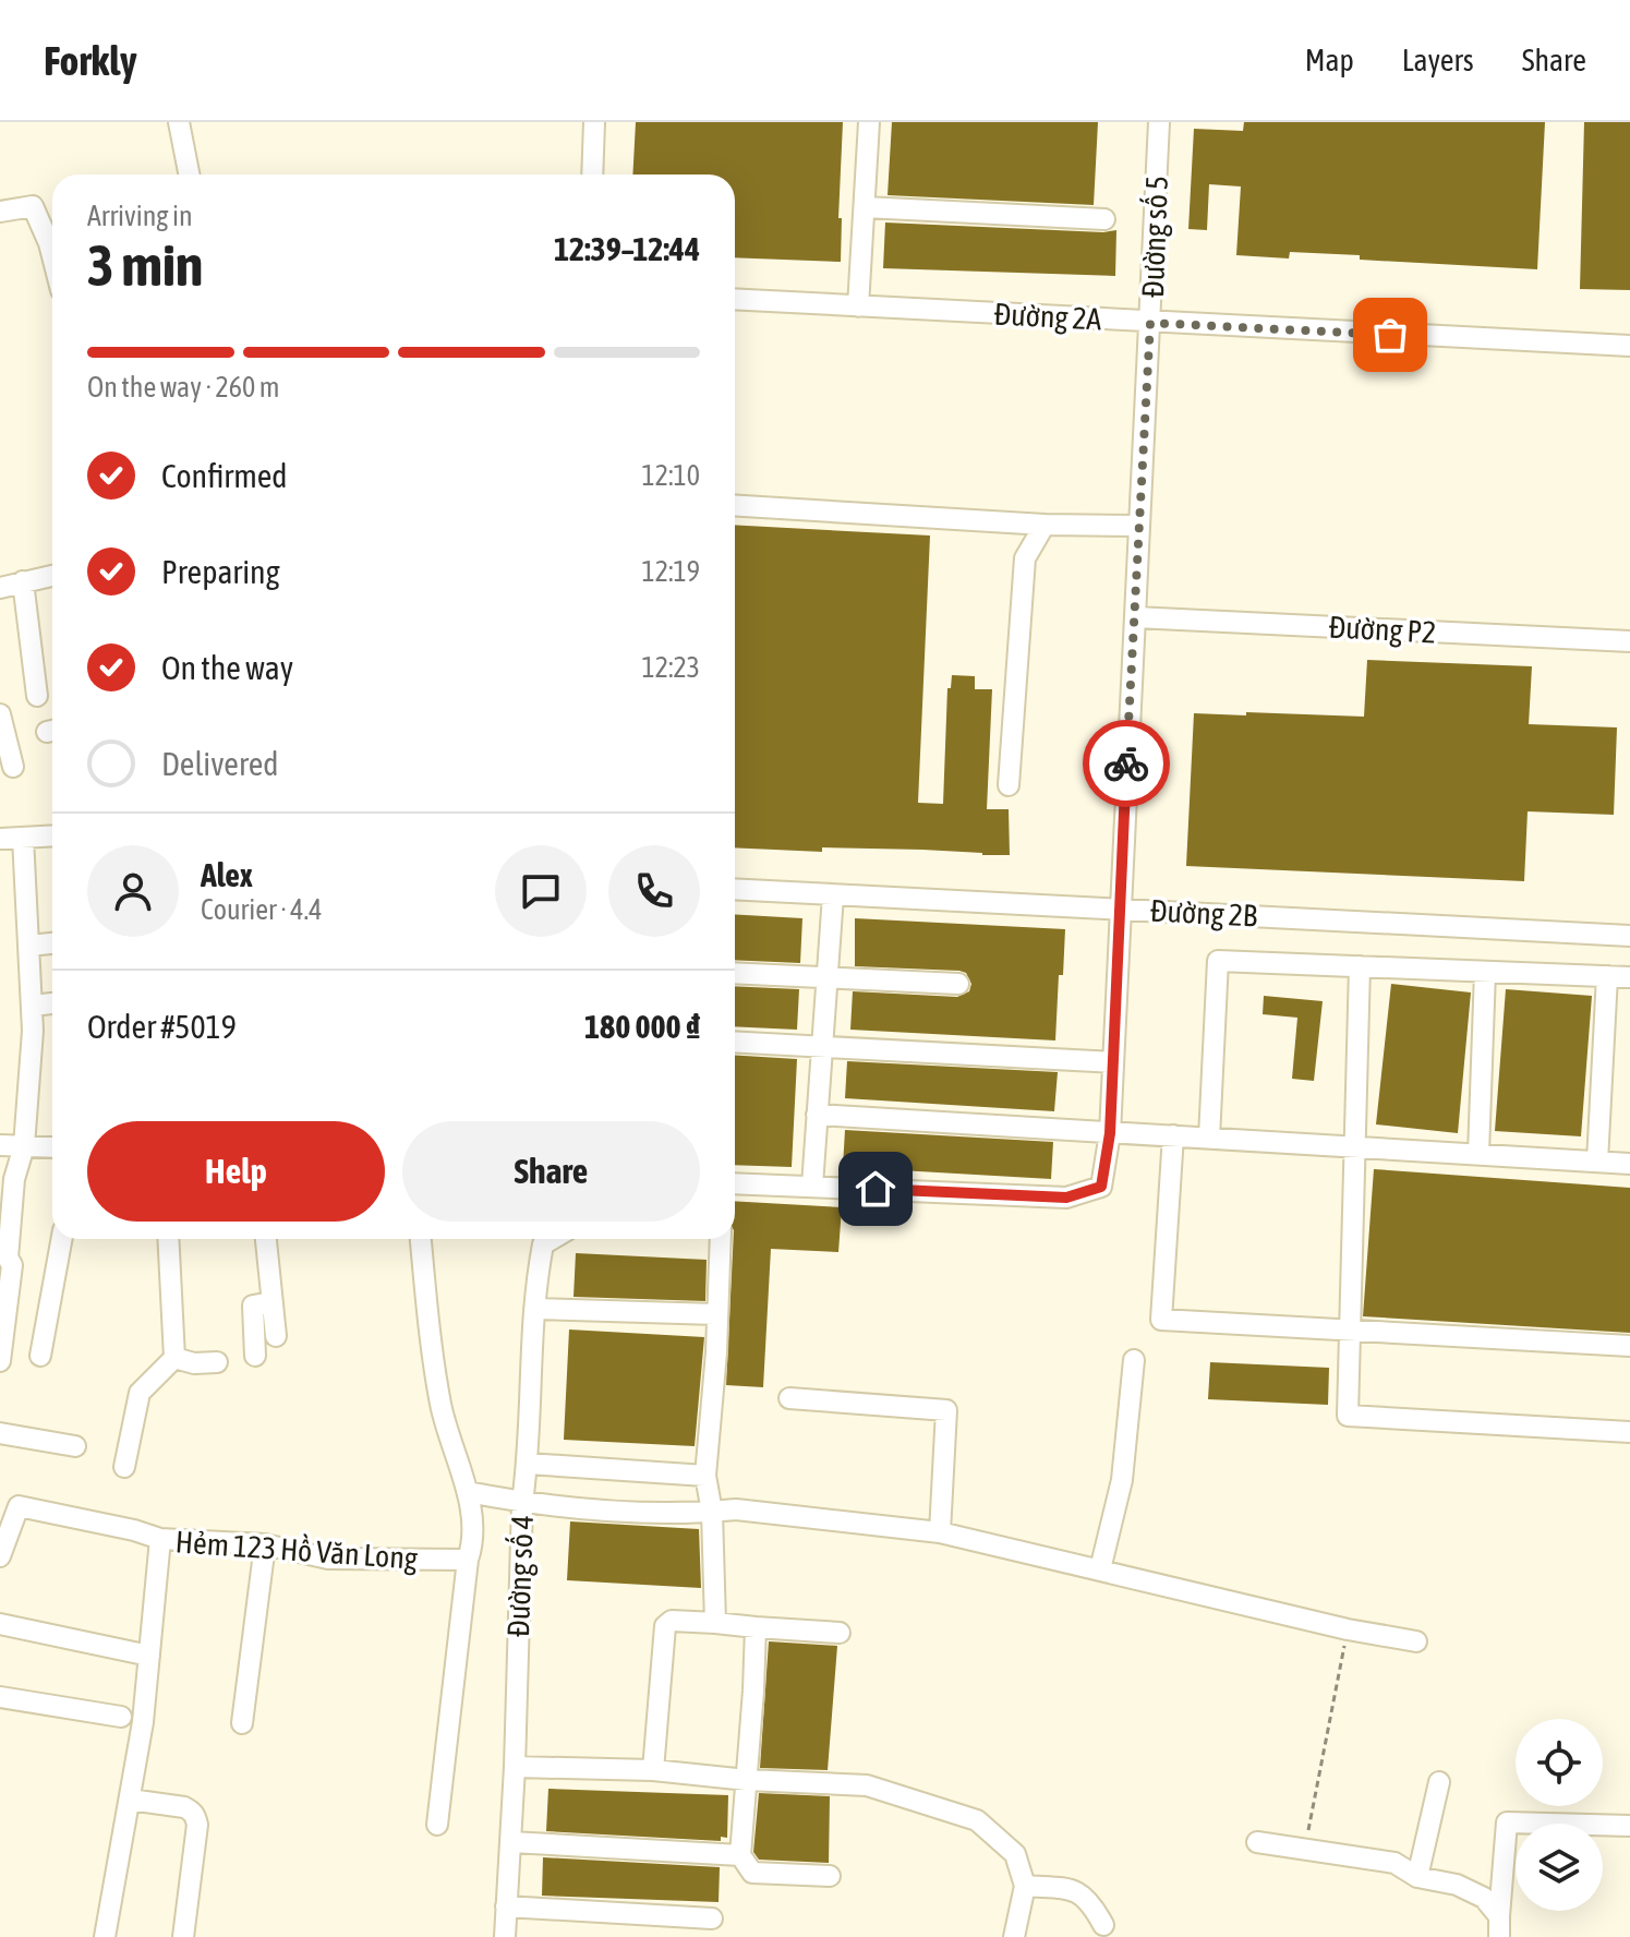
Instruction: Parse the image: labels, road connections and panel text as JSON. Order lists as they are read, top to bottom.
{
  "streets": {
    "street": [
      "Đường số 5",
      "Đường 2A",
      "Đường P2",
      "Đường 2B",
      "Hẻm 123 Hồ Văn Long",
      "Đường số 4"
    ]
  },
  "crossings": [
    ["Đường số 5", "Đường 2A"],
    ["Đường số 5", "Đường P2"],
    ["Đường số 5", "Đường 2B"]
  ],
  "page": {
    "header": "Forkly",
    "nav": ["Map", "Layers", "Share"],
    "heading": ["3 min", "Arriving in", "12:39–12:44"],
    "panel": [
      "Alex",
      "Courier · 4.4",
      "Order #5019",
      "180 000 ₫"
    ],
    "bar": "On the way · 260 m",
    "list": [
      ["Confirmed", "12:10"],
      ["Preparing", "12:19"],
      ["On the way", "12:23"],
      "Delivered"
    ],
    "buttons": ["Help", "Share"]
  }
}
